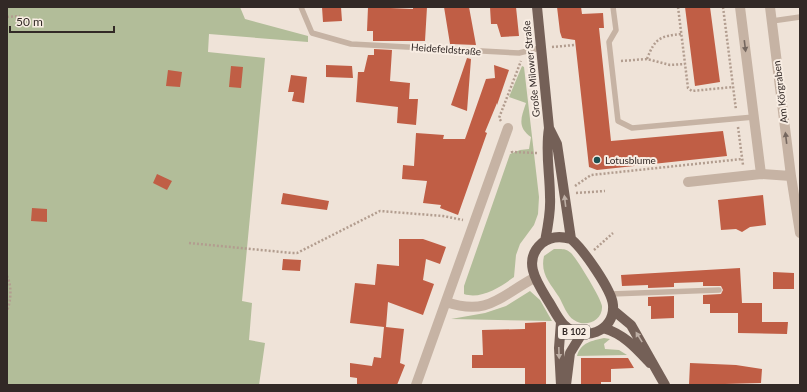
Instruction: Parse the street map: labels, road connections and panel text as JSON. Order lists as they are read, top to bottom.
{
  "streets": {
    "main road": ["Große Milower Straße", "B 102"],
    "street": ["Am Körgraben"],
    "lane": ["Heidefeldstraße"]
  },
  "crossings": [
    ["Heidefeldstraße", "Große Milower Straße"],
    ["Große Milower Straße", "B 102"]
  ],
  "places": ["Lotusblume"],
  "scale_bar": "50 m"
}
